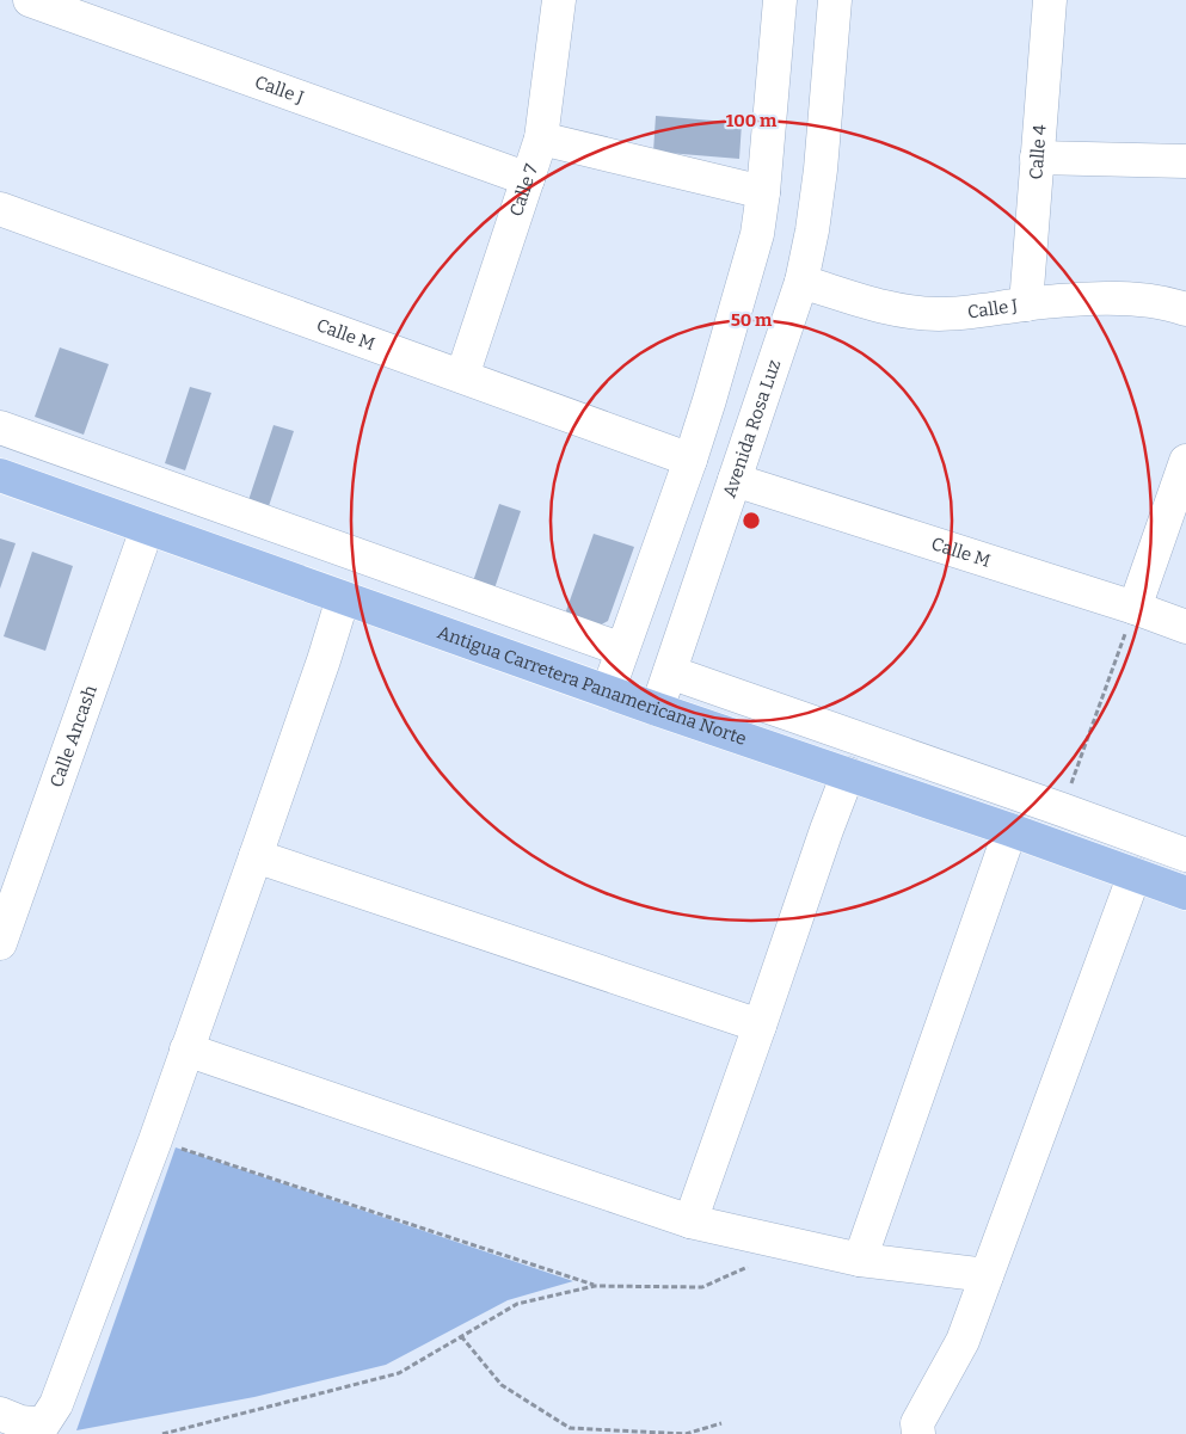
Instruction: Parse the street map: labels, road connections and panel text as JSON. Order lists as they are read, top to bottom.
{
  "streets": {
    "main road": ["Antigua Carretera Panamericana Norte"],
    "street": [
      "Calle J",
      "Calle 4",
      "Calle 7",
      "Calle M",
      "Avenida Rosa Luz",
      "Calle Ancash"
    ]
  },
  "crossings": [
    ["Calle J", "Calle 4"],
    ["Calle J", "Calle 7"],
    ["Calle J", "Avenida Rosa Luz"],
    ["Calle 7", "Calle M"],
    ["Calle M", "Avenida Rosa Luz"],
    ["Avenida Rosa Luz", "Antigua Carretera Panamericana Norte"],
    ["Antigua Carretera Panamericana Norte", "Calle Ancash"]
  ],
  "rings": ["100 m", "50 m"]
}
